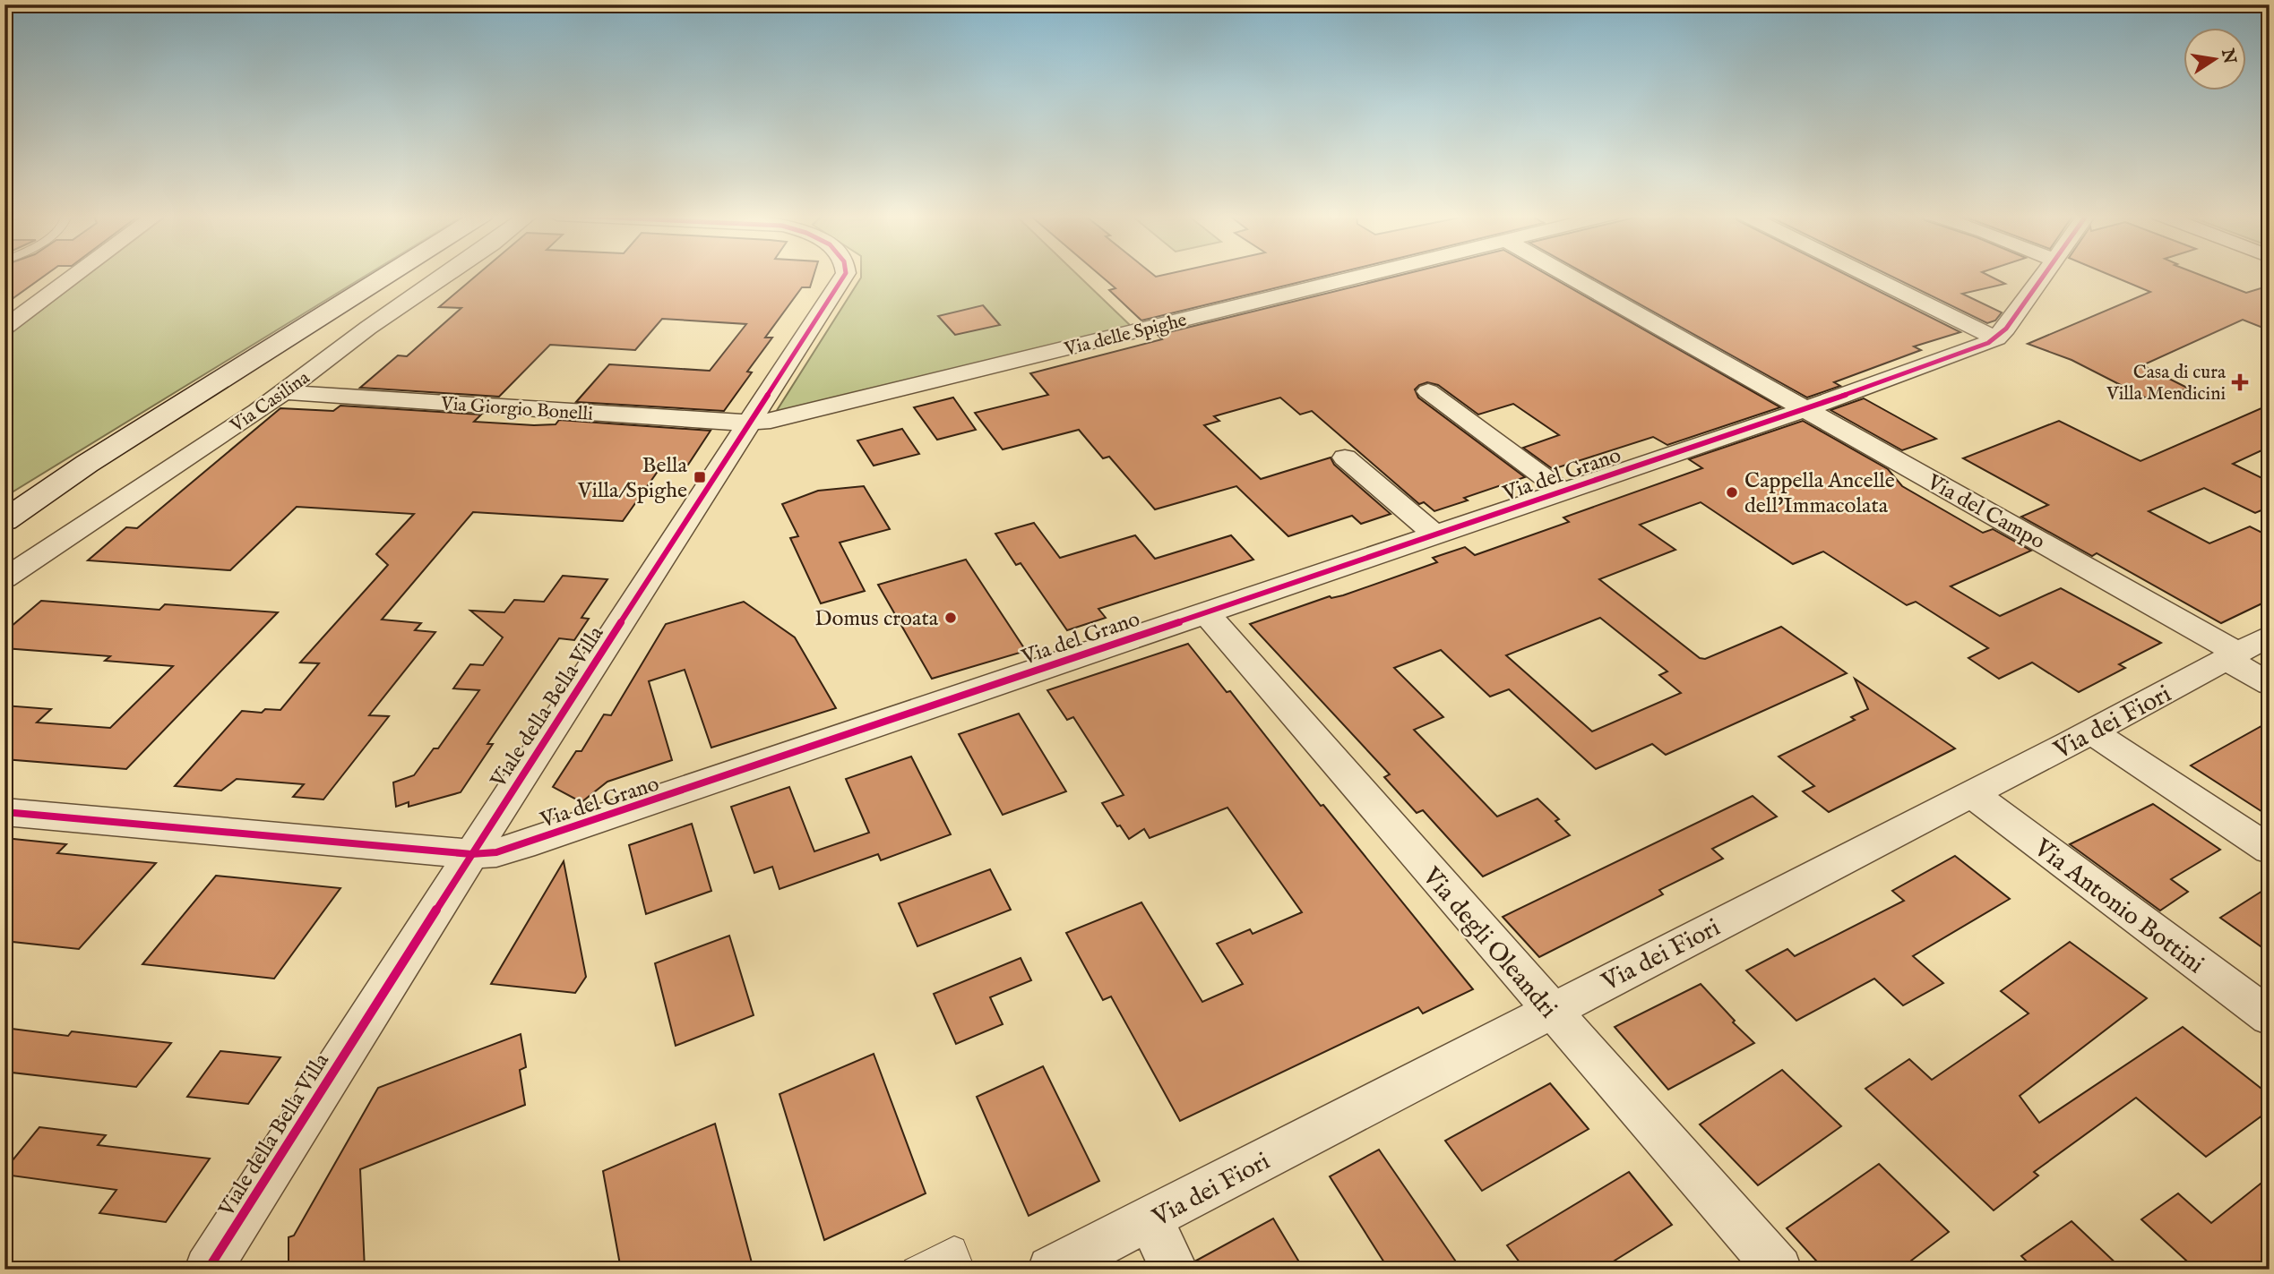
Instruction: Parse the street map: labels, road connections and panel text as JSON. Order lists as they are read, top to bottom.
{
  "streets": {
    "main road": ["Via Casilina"],
    "street": [
      "Via delle Spighe",
      "Via Giorgio Bonelli",
      "Via del Grano",
      "Via del Campo",
      "Viale della Bella Villa",
      "Via dei Fiori",
      "Via Antonio Bottini",
      "Via degli Oleandri"
    ]
  },
  "crossings": [
    ["Via delle Spighe", "Via Giorgio Bonelli"],
    ["Via delle Spighe", "Viale della Bella Villa"],
    ["Via Casilina", "Via Giorgio Bonelli"],
    ["Via Giorgio Bonelli", "Viale della Bella Villa"],
    ["Via del Grano", "Via del Campo"],
    ["Via del Grano", "Viale della Bella Villa"],
    ["Via del Grano", "Via degli Oleandri"],
    ["Via del Campo", "Via dei Fiori"],
    ["Via dei Fiori", "Via Antonio Bottini"],
    ["Via dei Fiori", "Via degli Oleandri"]
  ],
  "places": {
    "health": ["Casa di cura Villa Mendicini"],
    "transit": ["Bella Villa/Spighe"],
    "other": ["Cappella Ancelle dell'Immacolata", "Domus croata"]
  },
  "north": "right"
}
